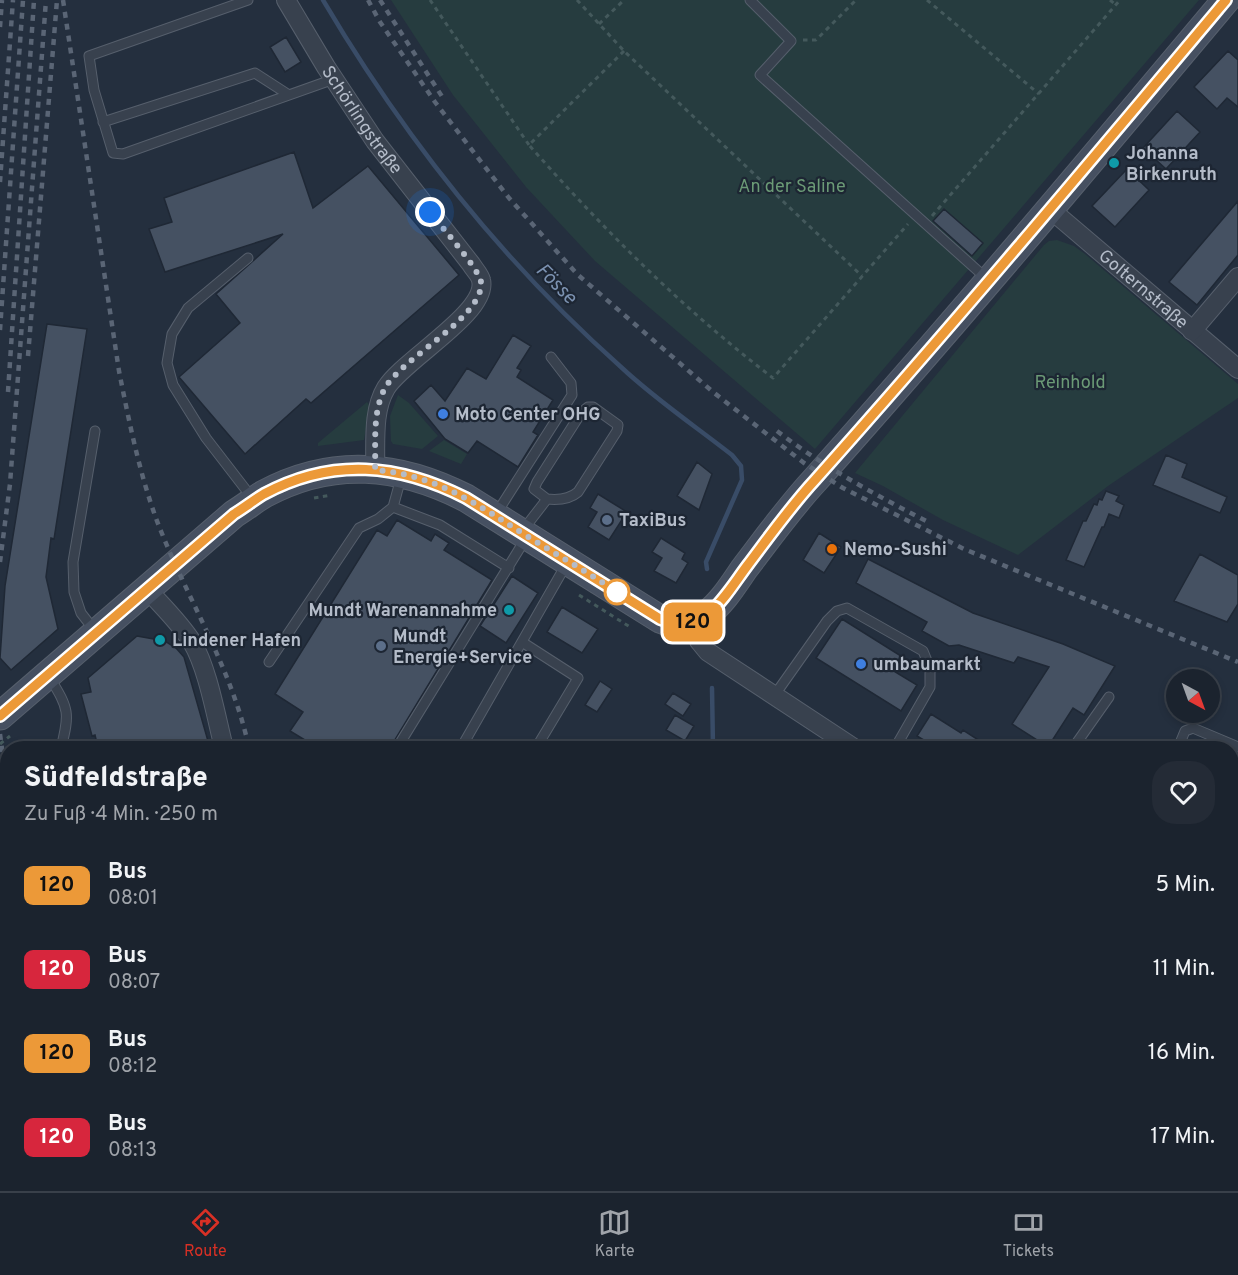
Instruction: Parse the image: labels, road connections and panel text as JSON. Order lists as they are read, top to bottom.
{
  "streets": {
    "street": ["Schörlingstraße", "Golternstraße"]
  },
  "water": ["Fösse"],
  "parks": ["An der Saline", "Reinhold"],
  "places": [
    "Johanna Birkenruth",
    "Moto Center OHG",
    "TaxiBus",
    "Nemo-Sushi",
    "Mundt Warenannahme",
    "Lindener Hafen",
    "Mundt Energie+Service",
    "umbaumarkt"
  ],
  "lines": ["bus line 120"],
  "north": "bottom right",
  "page": {
    "on_map": "120",
    "heading": ["Südfeldstraße", "Zu Fuß · 4 Min. · 250 m"],
    "list": [
      {
        "mark": "120",
        "name": "Bus",
        "note": "08:01",
        "value": "5 Min."
      },
      {
        "mark": "120",
        "name": "Bus",
        "note": "08:07",
        "value": "11 Min."
      },
      {
        "mark": "120",
        "name": "Bus",
        "note": "08:12",
        "value": "16 Min."
      },
      {
        "mark": "120",
        "name": "Bus",
        "note": "08:13",
        "value": "17 Min."
      }
    ],
    "tabs": ["Route", "Karte", "Tickets"]
  }
}
